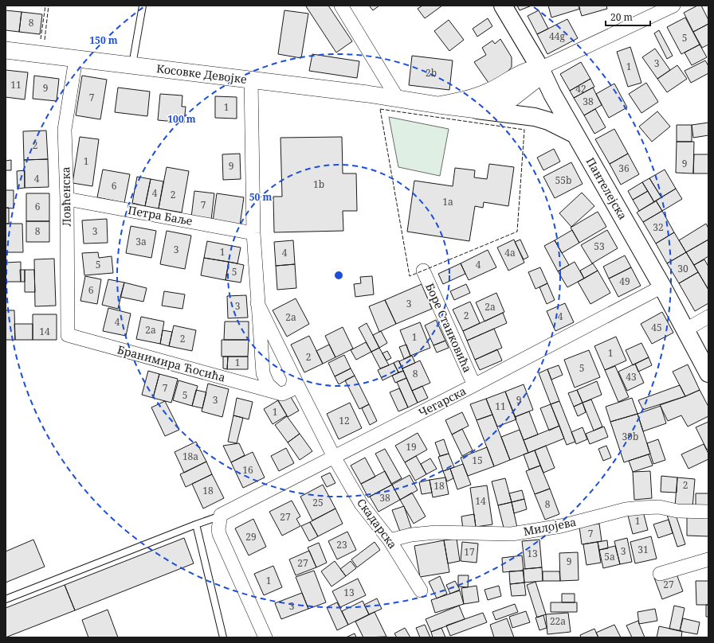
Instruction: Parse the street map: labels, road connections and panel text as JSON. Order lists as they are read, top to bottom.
{
  "streets": {
    "main road": ["Пантелејска"],
    "street": [
      "Косовке Девојке",
      "Ловћенска",
      "Петра Баље",
      "Боре Станковића",
      "Бранимира Ћосића",
      "Чегарска",
      "Скадарска",
      "Милојева"
    ]
  },
  "crossings": [
    ["Косовке Девојке", "Пантелејска"],
    ["Косовке Девојке", "Ловћенска"],
    ["Пантелејска", "Чегарска"],
    ["Ловћенска", "Петра Баље"],
    ["Ловћенска", "Бранимира Ћосића"],
    ["Боре Станковића", "Чегарска"],
    ["Чегарска", "Скадарска"],
    ["Скадарска", "Милојева"]
  ],
  "house_numbers": [
    "8",
    "44g",
    "5",
    "3",
    "1",
    "2b",
    "11",
    "9",
    "42",
    "7",
    "38",
    "1",
    "2",
    "1",
    "9",
    "9",
    "36",
    "4",
    "55b",
    "1b",
    "6",
    "4",
    "2",
    "1a",
    "7",
    "6",
    "32",
    "8",
    "3",
    "3a",
    "53",
    "3",
    "1",
    "4",
    "4a",
    "5",
    "4",
    "30",
    "5",
    "49",
    "6",
    "3",
    "3",
    "2a",
    "2",
    "4",
    "2a",
    "4",
    "45",
    "2a",
    "14",
    "1",
    "2",
    "1",
    "2",
    "1",
    "5",
    "8",
    "43",
    "7",
    "5",
    "3",
    "9",
    "11",
    "1",
    "12",
    "39b",
    "19",
    "18a",
    "15",
    "16",
    "2",
    "18",
    "18",
    "38",
    "14",
    "25",
    "8",
    "27",
    "1",
    "7",
    "29",
    "23",
    "31",
    "3",
    "17",
    "13",
    "5a",
    "9",
    "27",
    "1",
    "27",
    "13",
    "3",
    "22a"
  ],
  "scale_bar": "20 m",
  "rings": ["150 m", "100 m", "50 m"]
}
